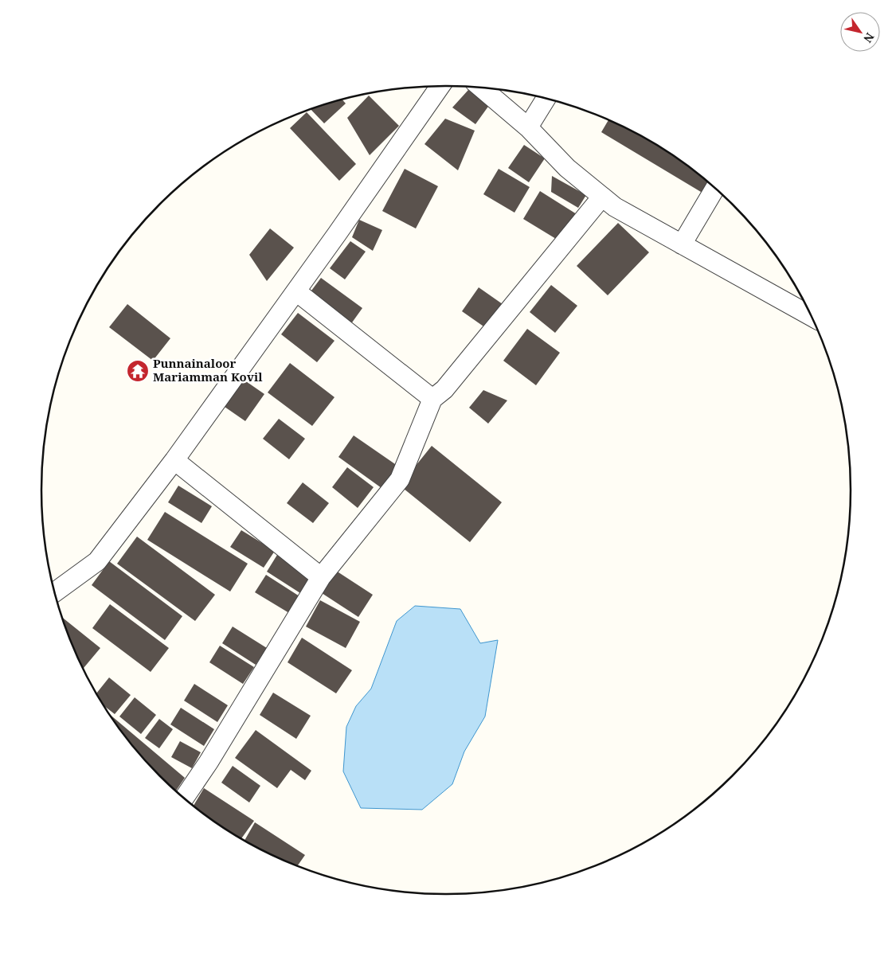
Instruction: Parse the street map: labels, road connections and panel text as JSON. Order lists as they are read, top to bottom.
{
  "places": {
    "temple": ["Punnainaloor Mariamman Kovil"]
  },
  "north": "bottom right"
}
